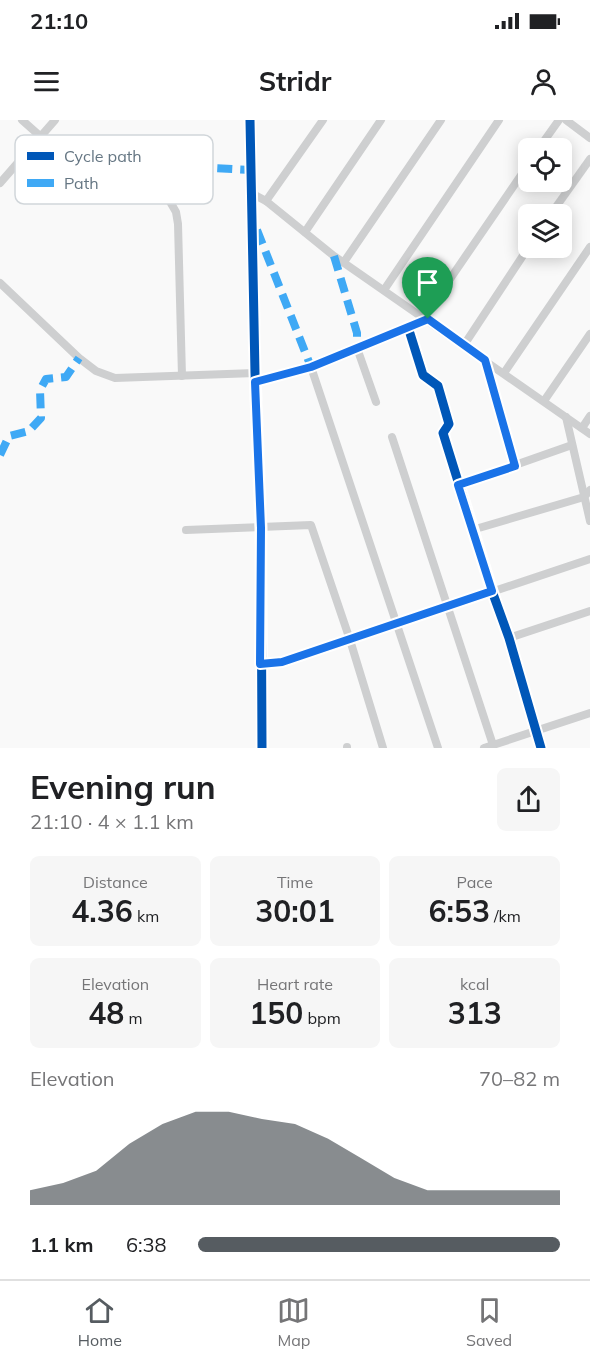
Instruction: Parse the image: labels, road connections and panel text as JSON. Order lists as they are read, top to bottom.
{
  "legend": ["Cycle path", "Path"],
  "page": {
    "status": "21:10",
    "header": "Stridr",
    "heading": ["Evening run", "21:10 · 4 × 1.1 km"],
    "stats": [
      ["Distance", "4.36 km"],
      ["Time", "30:01"],
      ["Pace", "6:53 /km"],
      ["Elevation", "48 m"],
      ["Heart rate", "150 bpm"],
      ["kcal", "313"]
    ],
    "chart": ["Elevation", "70–82 m"],
    "list": [
      {
        "name": "1.1 km",
        "note": "6:38"
      }
    ],
    "tabs": ["Home", "Map", "Saved"]
  }
}
